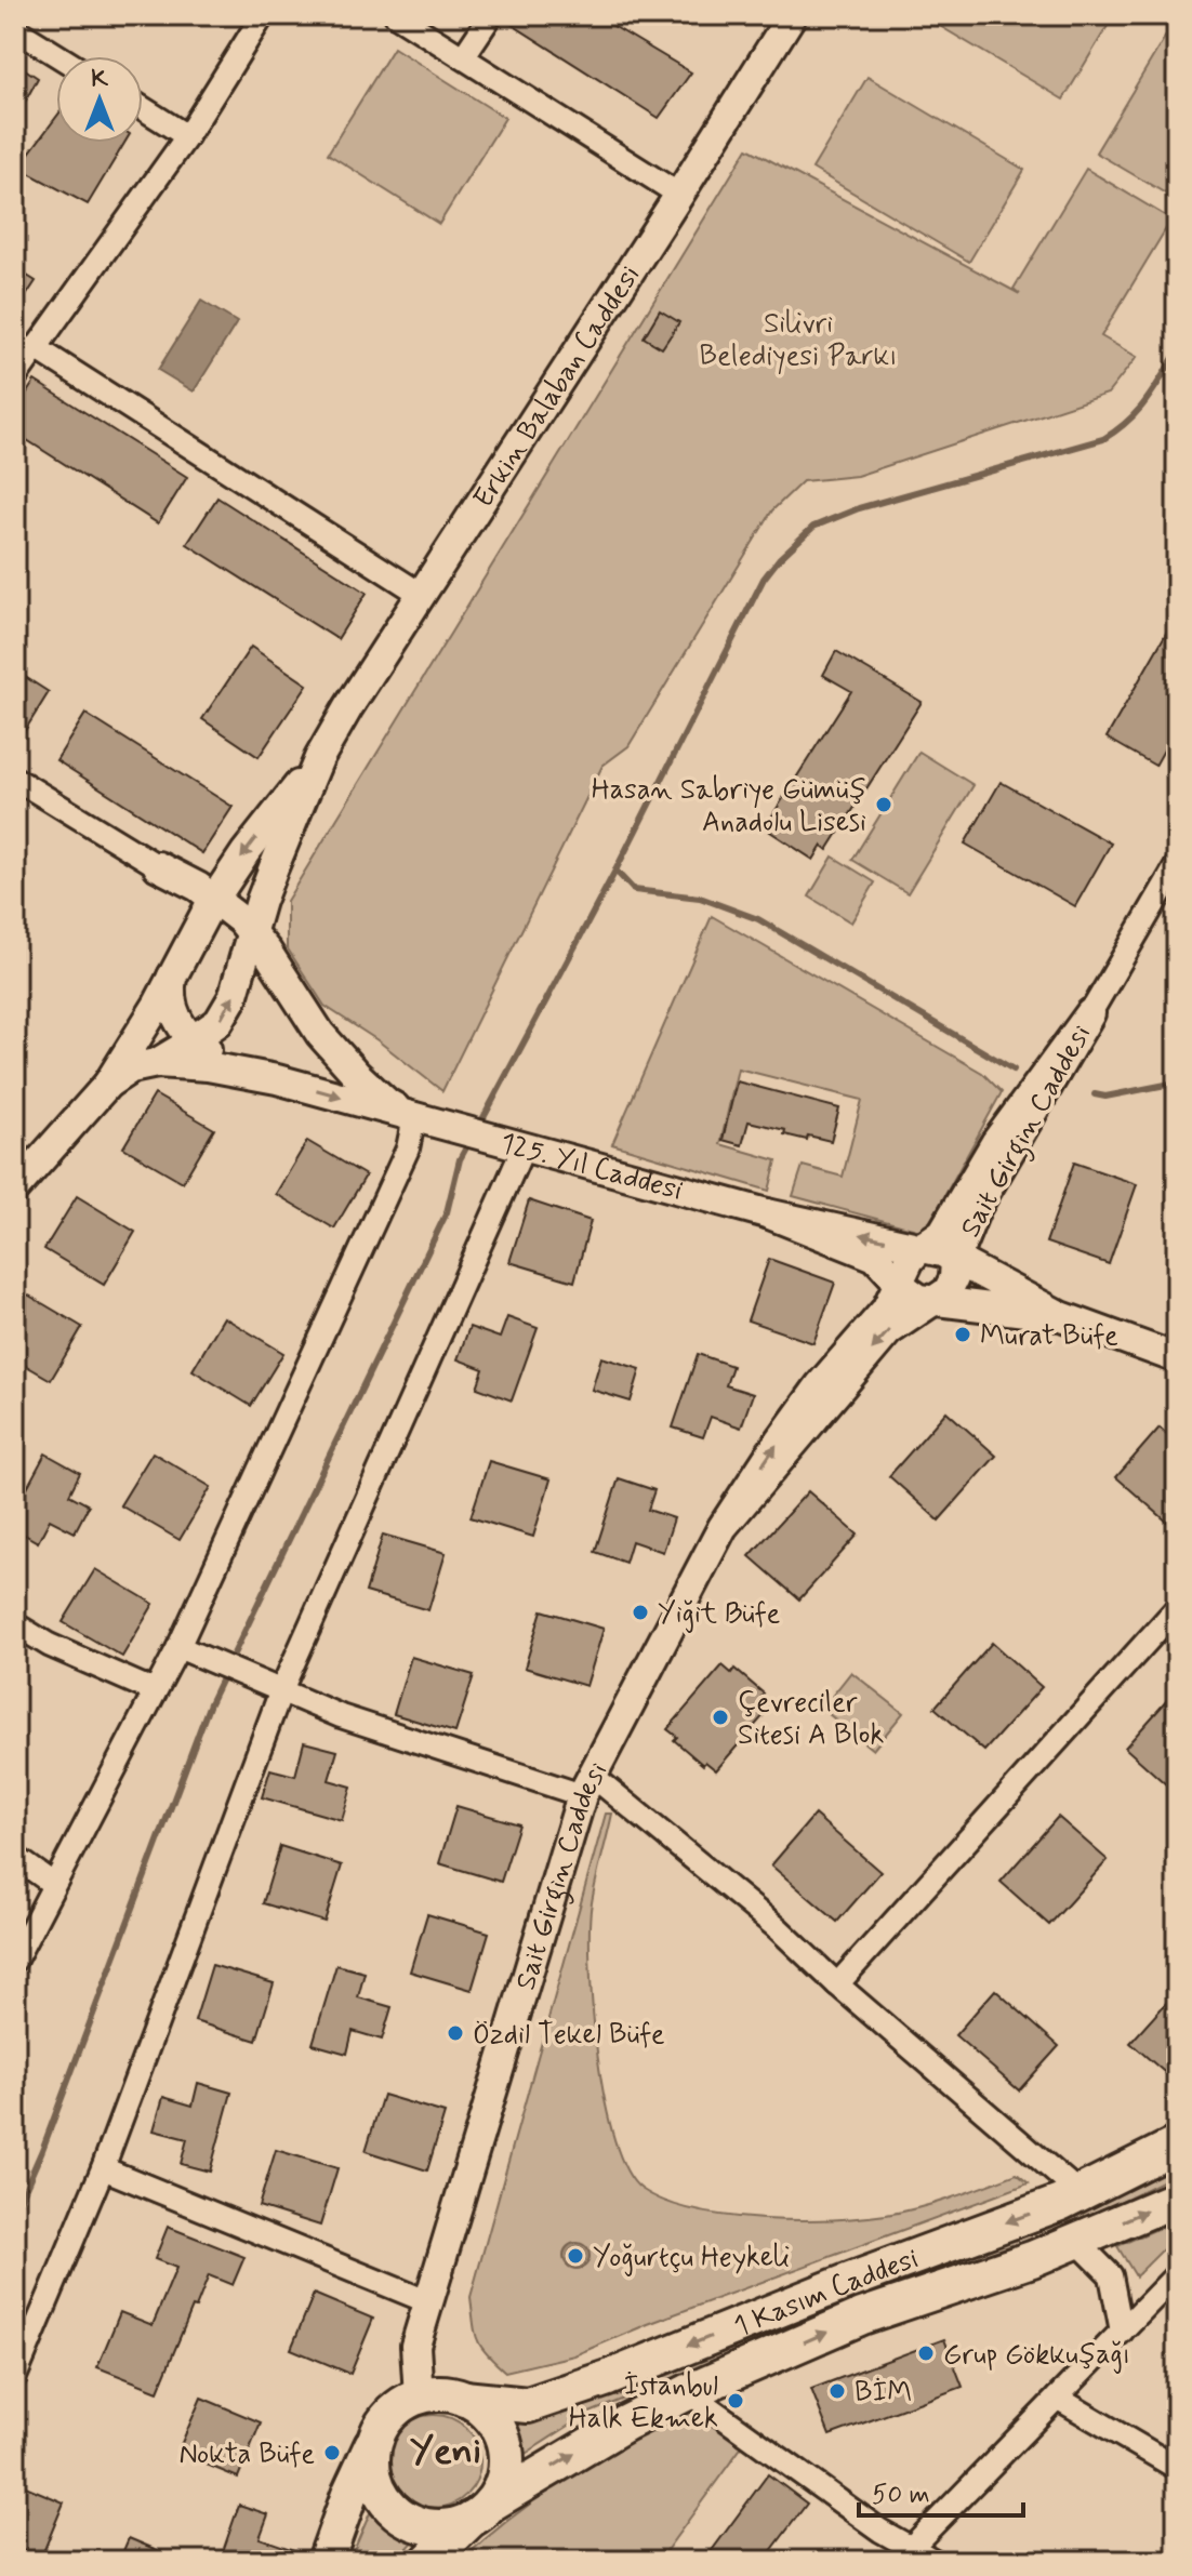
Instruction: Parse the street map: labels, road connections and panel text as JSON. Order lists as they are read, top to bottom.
{
  "streets": {
    "main road": ["1 Kasım Caddesi"],
    "street": ["Erkin Balaban Caddesi", "Sait Girgin Caddesi", "125. Yıl Caddesi"]
  },
  "crossings": [
    ["Sait Girgin Caddesi", "125. Yıl Caddesi"],
    ["Sait Girgin Caddesi", "1 Kasım Caddesi"]
  ],
  "districts": ["Yeni"],
  "parks": ["Silivri Belediyesi Parkı"],
  "places": [
    "Hasan Sabriye Gümüş Anadolu Lisesi",
    "Murat Büfe",
    "Yiğit Büfe",
    "Çevreciler Sitesi A Blok",
    "Özdil Tekel Büfe",
    "Yoğurtçu Heykeli",
    "Grup Gökkuşağı",
    "BİM",
    "İstanbul Halk Ekmek",
    "Nokta Büfe"
  ],
  "scale_bar": "50 m",
  "north": "top"
}
